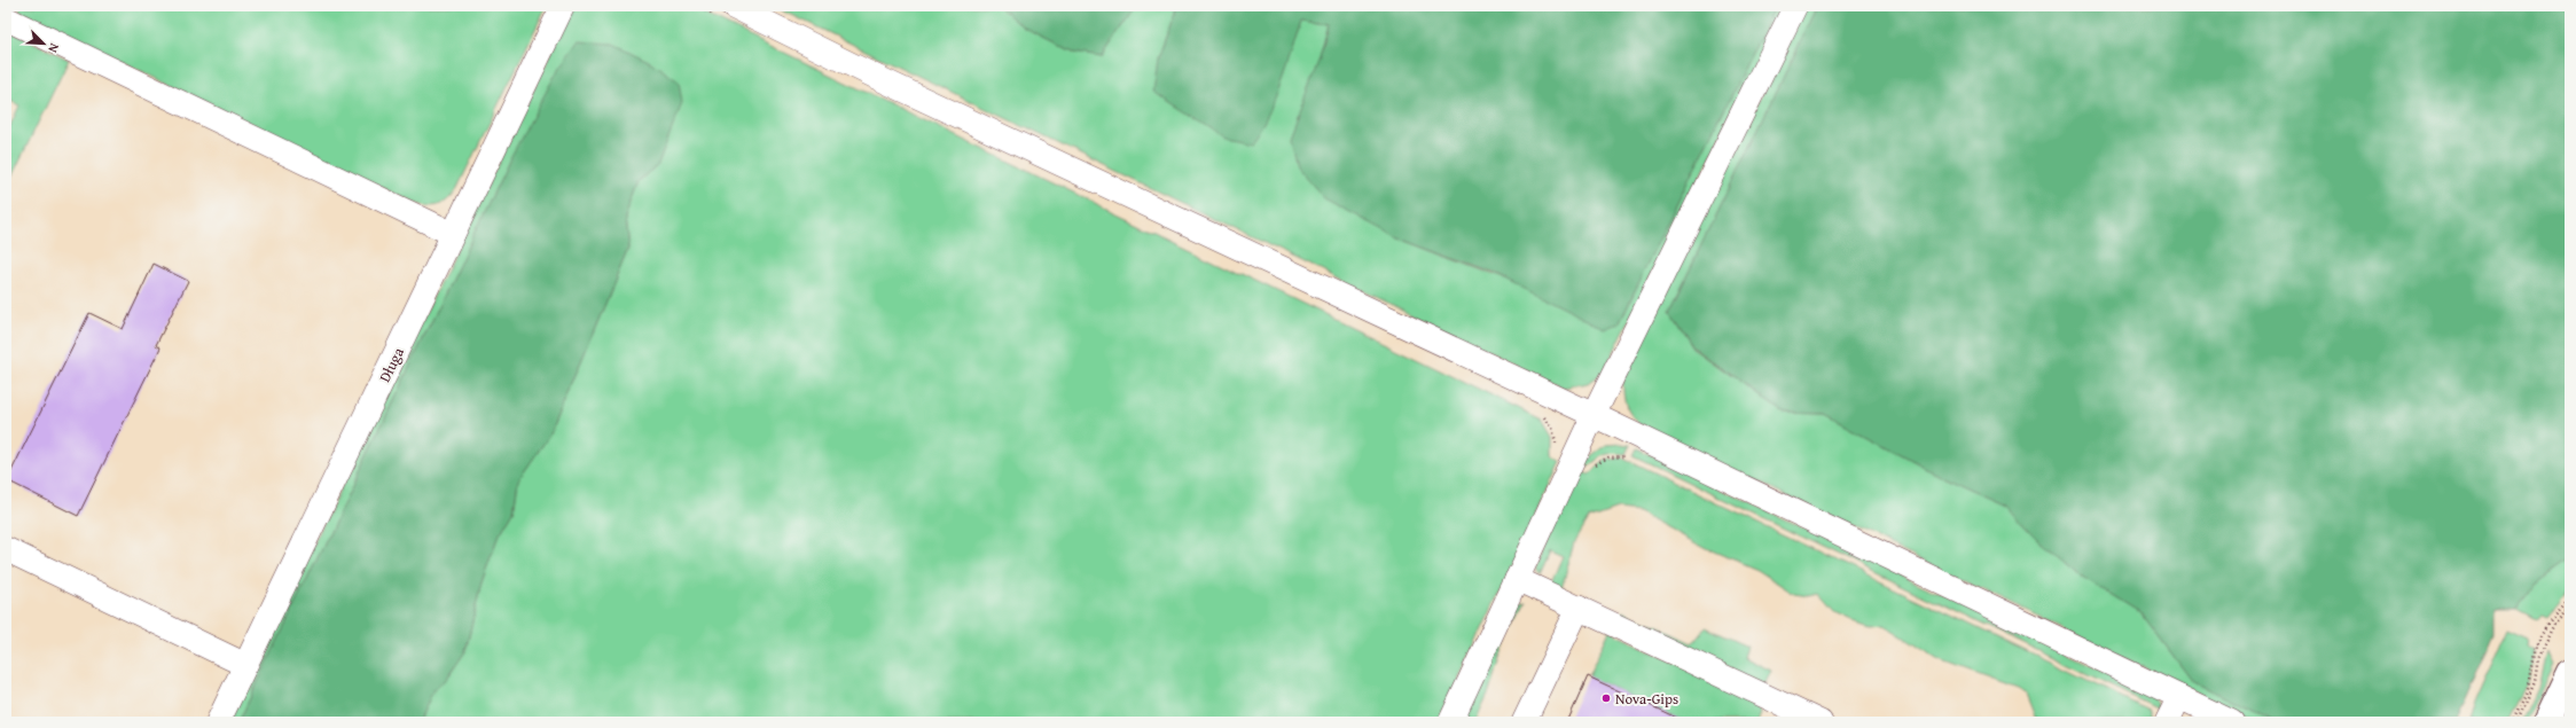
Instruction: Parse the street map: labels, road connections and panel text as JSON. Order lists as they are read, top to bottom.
{
  "streets": {
    "street": ["Długa"]
  },
  "places": ["Nova-Gips"],
  "north": "bottom right"
}
